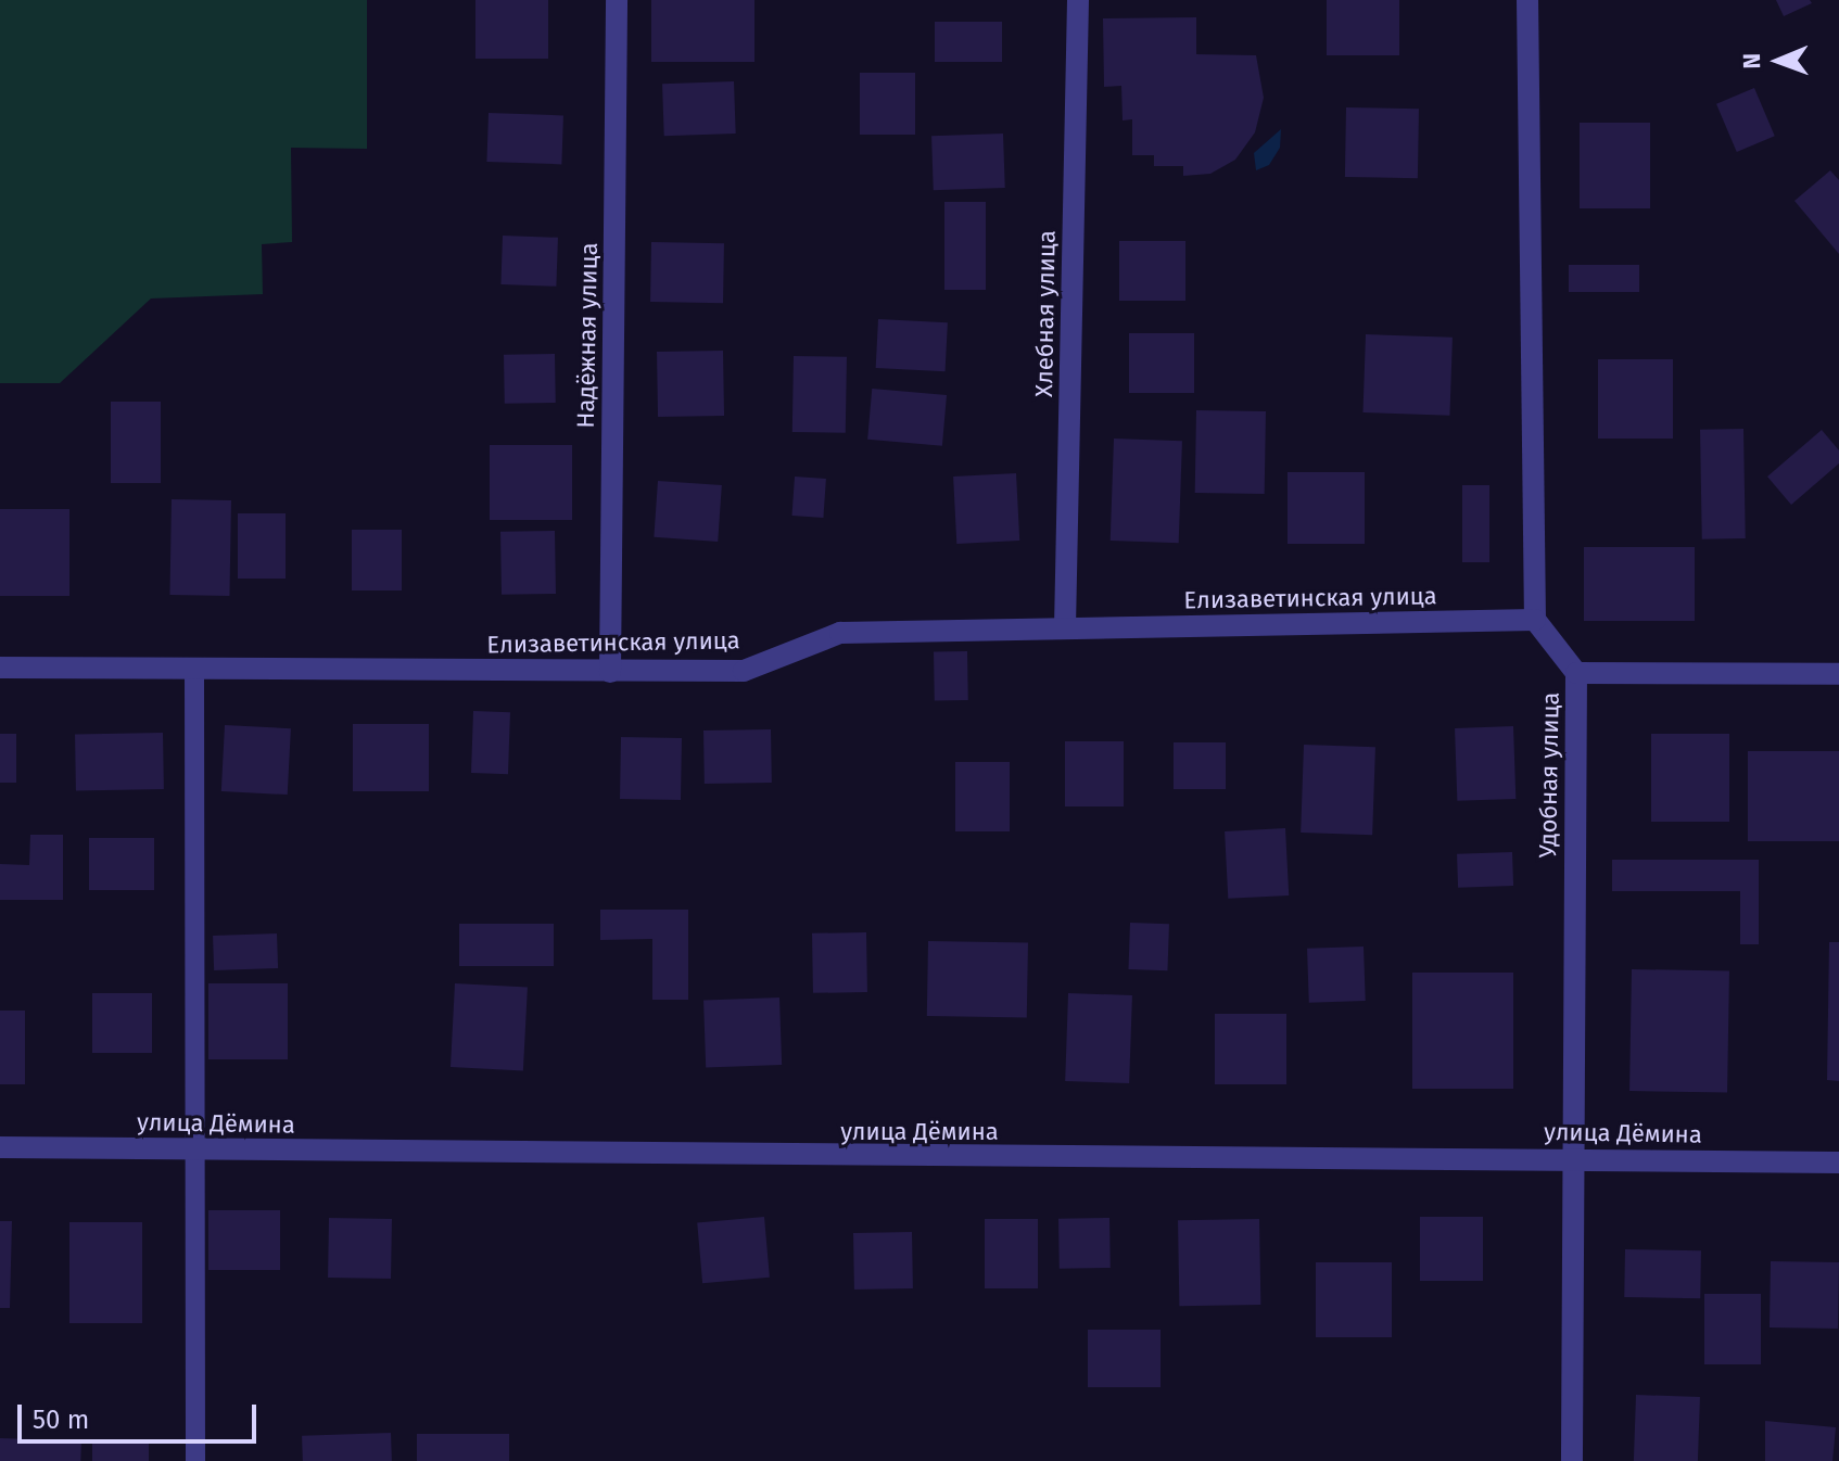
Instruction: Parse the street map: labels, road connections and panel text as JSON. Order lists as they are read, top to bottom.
{
  "streets": {
    "street": [
      "Хлебная улица",
      "Надёжная улица",
      "Елизаветинская улица",
      "Удобная улица",
      "улица Дёмина"
    ]
  },
  "crossings": [
    ["Хлебная улица", "Елизаветинская улица"],
    ["Надёжная улица", "Елизаветинская улица"],
    ["Елизаветинская улица", "Удобная улица"],
    ["Удобная улица", "улица Дёмина"]
  ],
  "scale_bar": "50 m",
  "north": "left"
}
